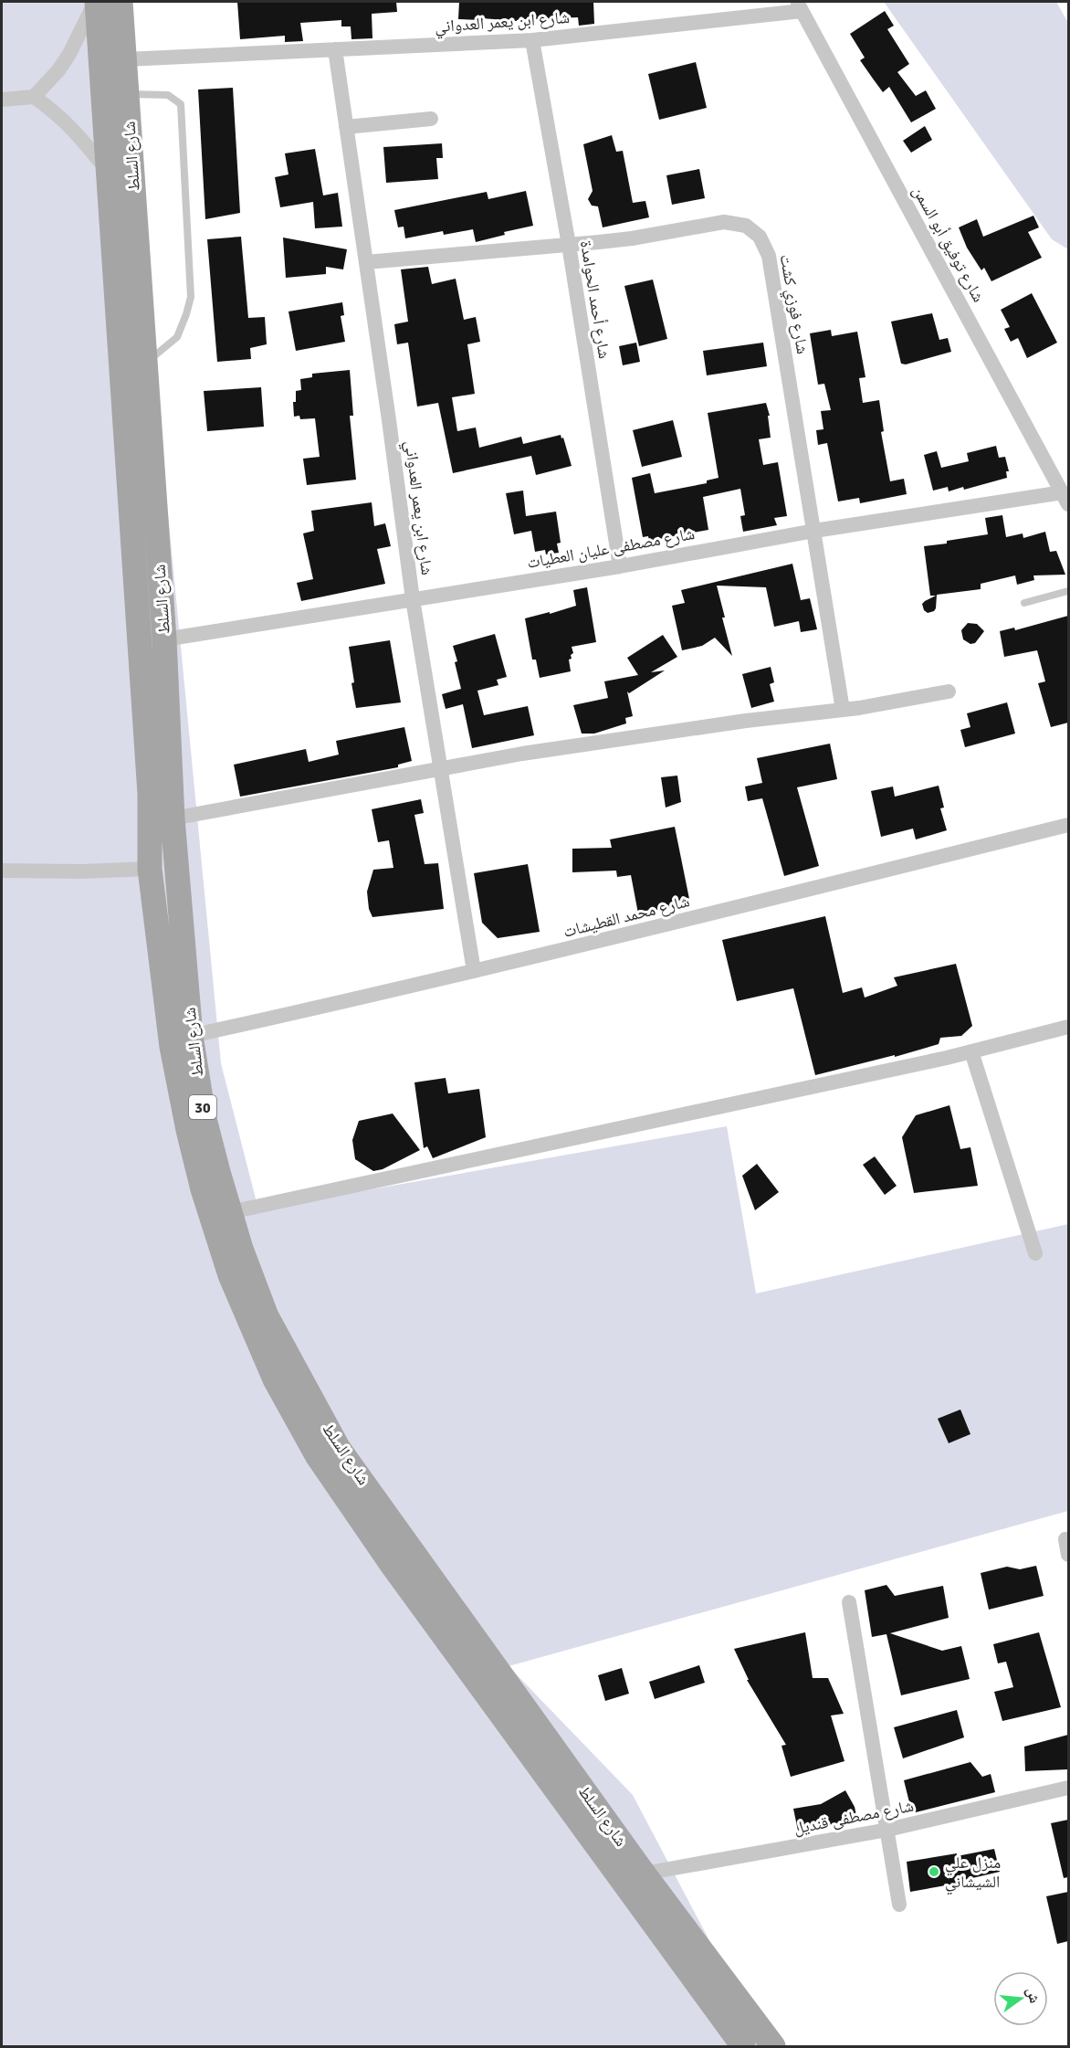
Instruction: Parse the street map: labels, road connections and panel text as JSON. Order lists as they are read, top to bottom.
{
  "streets": {
    "main road": ["شارع السلط", "30"],
    "street": [
      "شارع ابن يعمر العدواني",
      "شارع توفيق أبو السمن",
      "شارع أحمد الحوامدة",
      "شارع فوزي كشت",
      "شارع مصطفى عليان العطيات",
      "شارع محمد القطيشات",
      "شارع مصطفى قنديل"
    ]
  },
  "crossings": [
    ["شارع ابن يعمر العدواني", "شارع السلط"],
    ["شارع ابن يعمر العدواني", "شارع توفيق أبو السمن"],
    ["شارع ابن يعمر العدواني", "شارع أحمد الحوامدة"],
    ["شارع ابن يعمر العدواني", "شارع فوزي كشت"],
    ["شارع ابن يعمر العدواني", "شارع مصطفى عليان العطيات"],
    ["شارع ابن يعمر العدواني", "شارع محمد القطيشات"],
    ["شارع السلط", "شارع مصطفى عليان العطيات"],
    ["شارع السلط", "شارع محمد القطيشات"],
    ["شارع السلط", "شارع مصطفى قنديل"],
    ["شارع توفيق أبو السمن", "شارع مصطفى عليان العطيات"],
    ["شارع أحمد الحوامدة", "شارع فوزي كشت"],
    ["شارع أحمد الحوامدة", "شارع مصطفى عليان العطيات"],
    ["شارع فوزي كشت", "شارع مصطفى عليان العطيات"]
  ],
  "places": ["منزل علي الشيشاني"],
  "north": "right"
}
